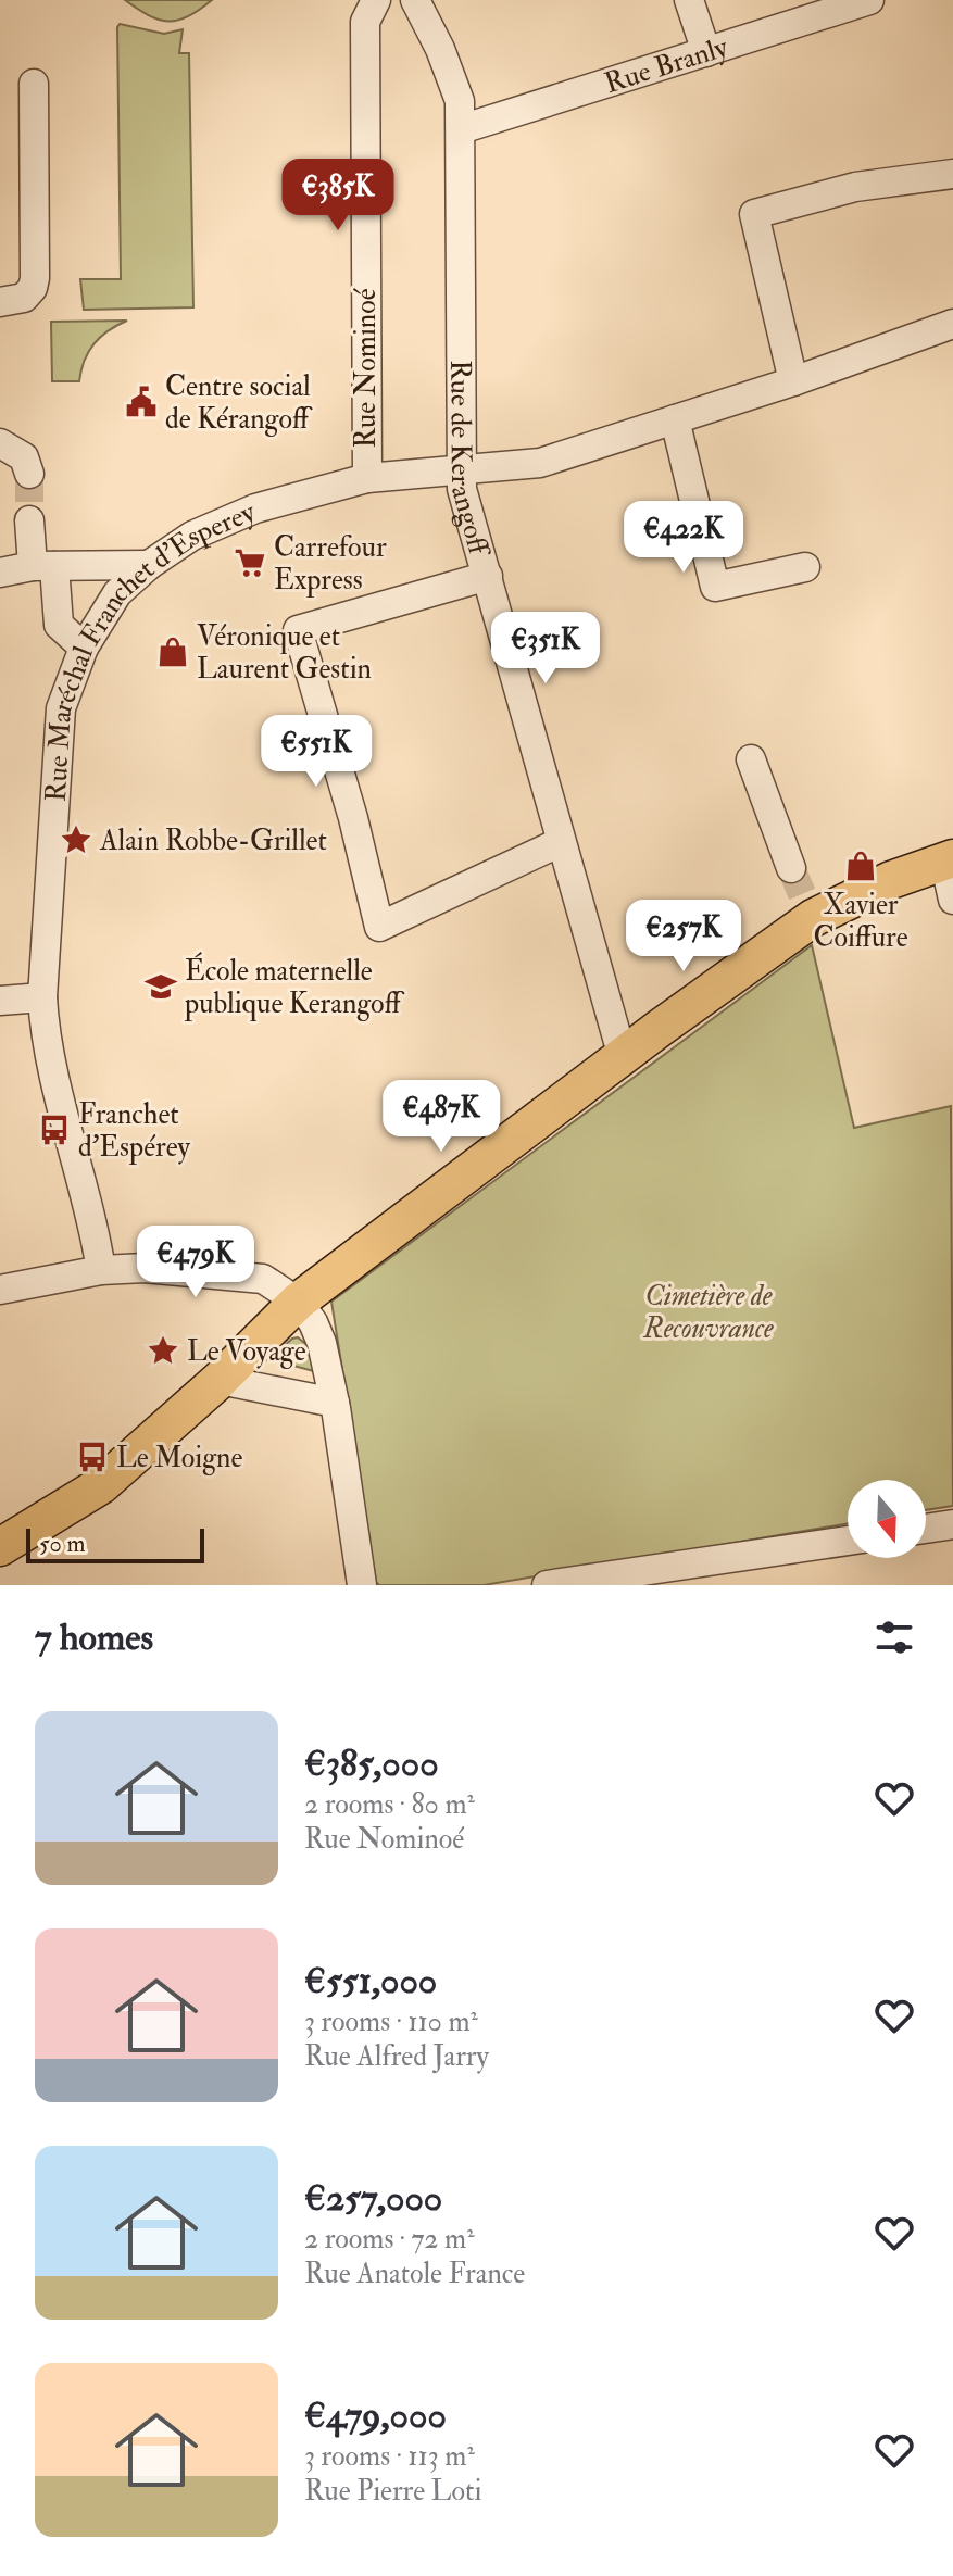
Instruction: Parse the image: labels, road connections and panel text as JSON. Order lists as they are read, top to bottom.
{
  "streets": {
    "street": [
      "Rue Branly",
      "Rue Nominoé",
      "Rue de Kerangoff",
      "Rue Maréchal Franchet d'Esperey"
    ]
  },
  "crossings": [
    ["Rue Branly", "Rue de Kerangoff"],
    ["Rue Nominoé", "Rue Maréchal Franchet d'Esperey"],
    ["Rue de Kerangoff", "Rue Maréchal Franchet d'Esperey"]
  ],
  "parks": ["Cimetière de Recouvrance"],
  "places": {
    "public building": ["Centre social de Kérangoff"],
    "supermarket": ["Carrefour Express"],
    "shop": ["Véronique et Laurent Gestin", "Xavier Coiffure"],
    "place": ["Alain Robbe-Grillet", "Le Voyage"],
    "school or university": ["École maternelle publique Kerangoff"],
    "bus stop": ["Franchet d'Espérey", "Le Moigne"]
  },
  "scale_bar": "50 m",
  "north": "bottom",
  "page": {
    "price": [
      "€385K",
      "€422K",
      "€351K",
      "€551K",
      "€257K",
      "€487K",
      "€479K"
    ],
    "scale": "50 m",
    "heading": "7 homes",
    "list": [
      {
        "name": "€385,000",
        "note": "2 rooms · 80 m² · Rue Nominoé"
      },
      {
        "name": "€551,000",
        "note": "3 rooms · 110 m² · Rue Alfred Jarry"
      },
      {
        "name": "€257,000",
        "note": "2 rooms · 72 m² · Rue Anatole France"
      },
      {
        "name": "€479,000",
        "note": "3 rooms · 113 m² · Rue Pierre Loti"
      }
    ]
  }
}
